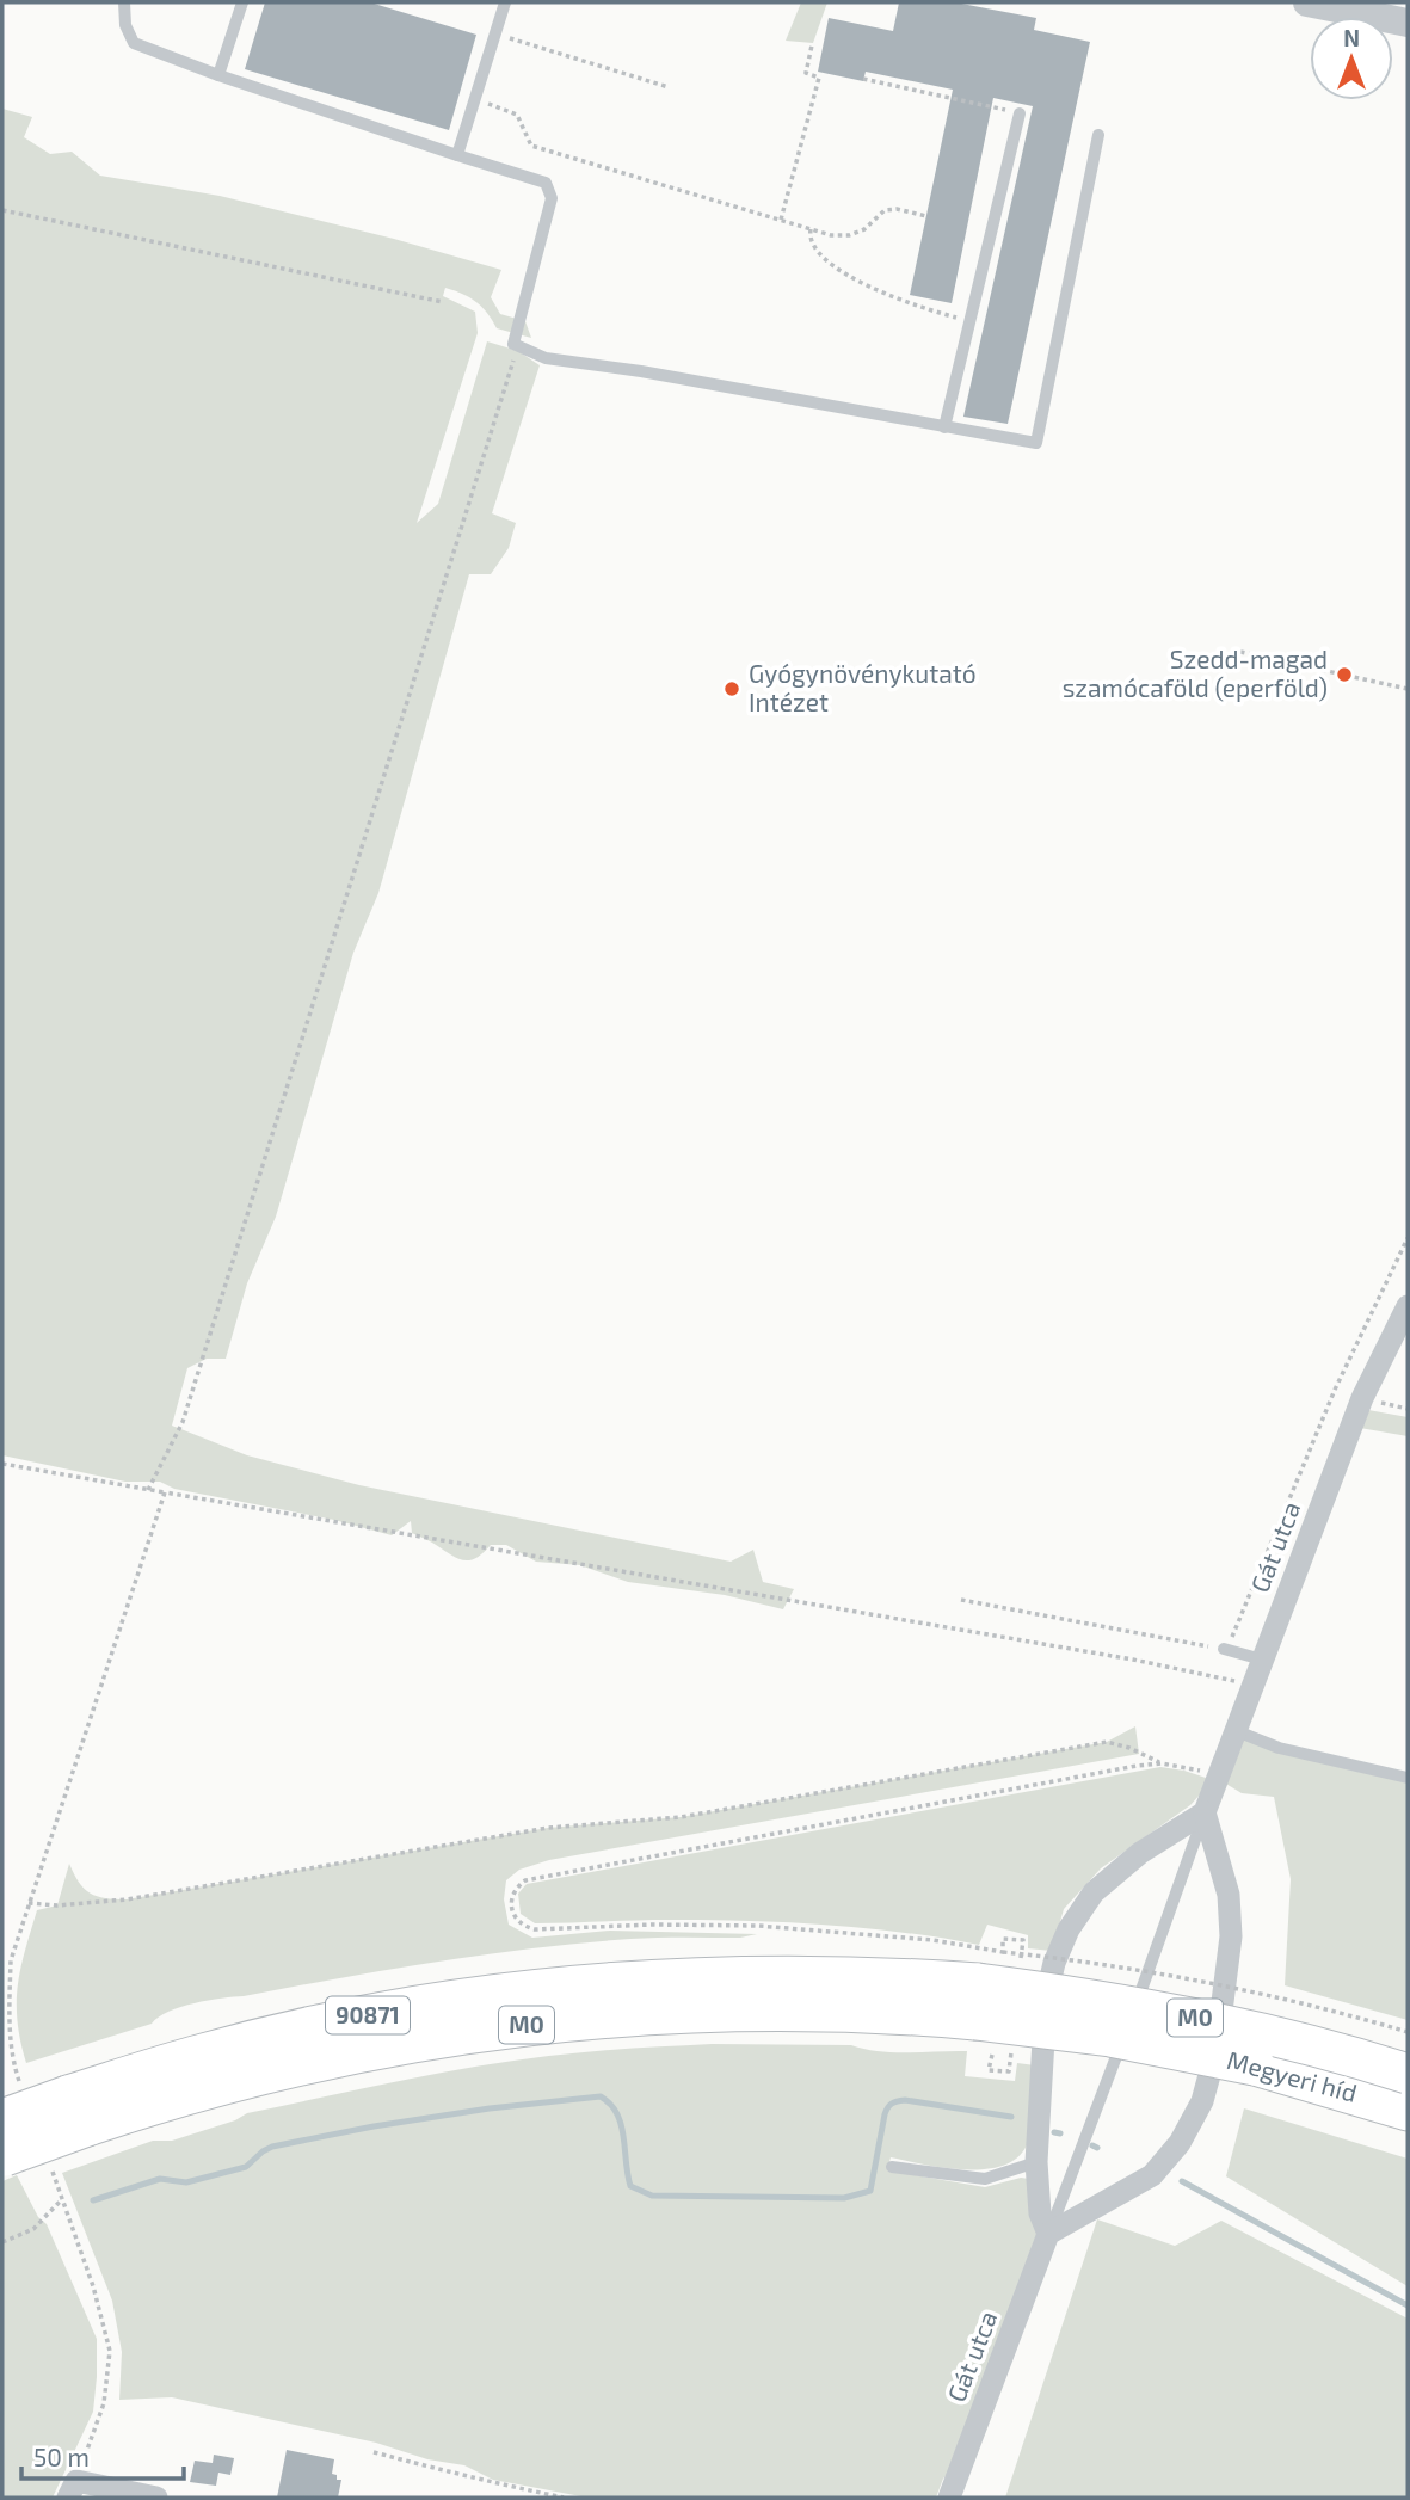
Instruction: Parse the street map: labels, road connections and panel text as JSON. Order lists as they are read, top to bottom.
{
  "streets": {
    "highway": ["90871", "M0", "Megyeri híd"],
    "street": ["Gát utca"]
  },
  "crossings": [
    ["90871", "M0"],
    ["M0", "Megyeri híd"]
  ],
  "places": ["Szedd-magad szamócaföld (eperföld)", "Gyógynövénykutató Intézet"],
  "scale_bar": "50 m",
  "north": "top"
}
